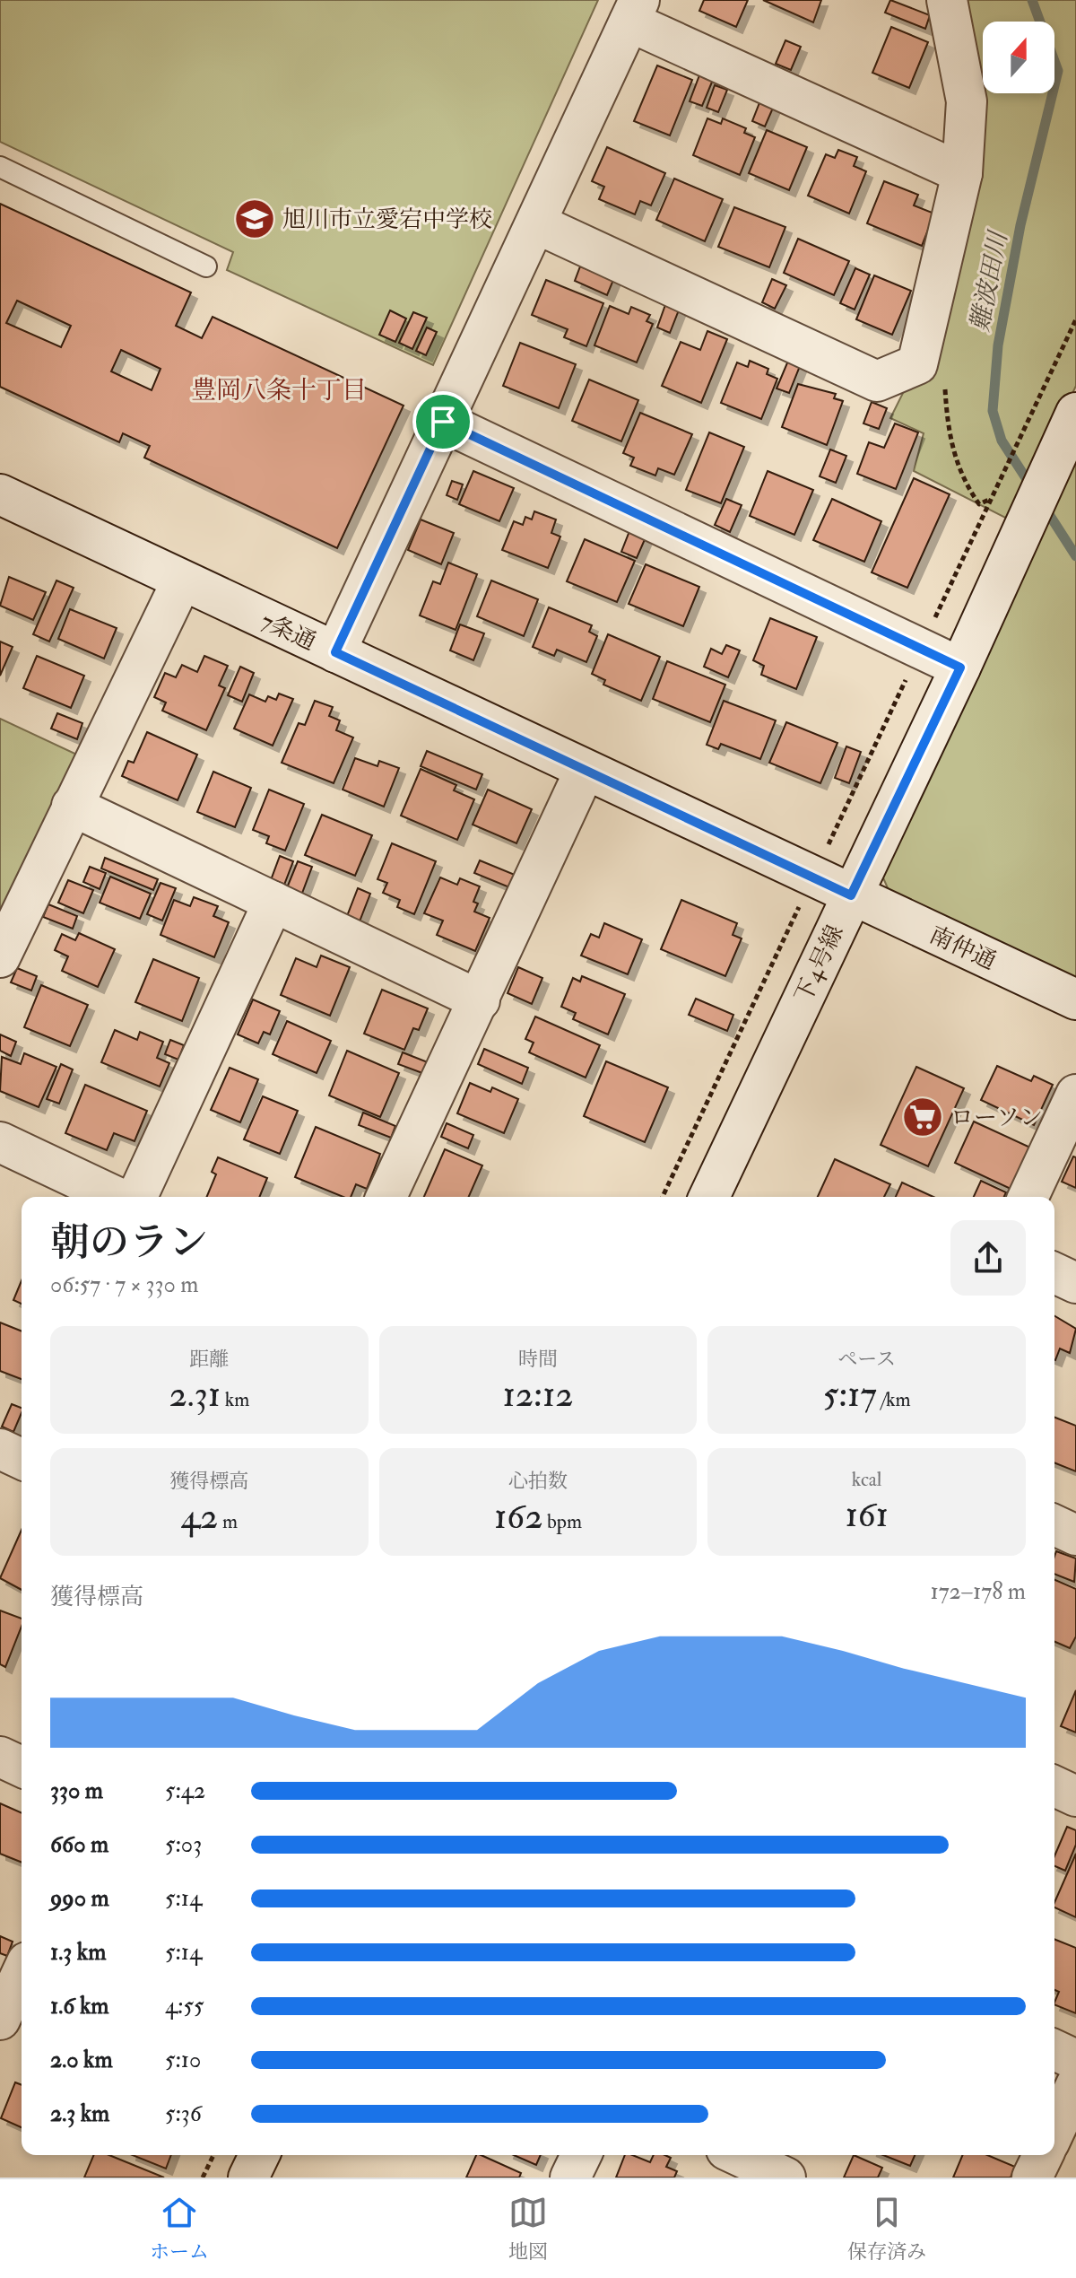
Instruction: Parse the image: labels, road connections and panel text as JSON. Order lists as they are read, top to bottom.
{
  "streets": {
    "street": ["7条通", "南仲通", "下4号線"]
  },
  "crossings": [
    ["7条通", "南仲通"],
    ["7条通", "下4号線"],
    ["南仲通", "下4号線"]
  ],
  "districts": ["豊岡八条十丁目"],
  "water": ["難波田川"],
  "places": {
    "school or university": ["旭川市立愛宕中学校"],
    "supermarket": ["ローソン"]
  },
  "north": "top",
  "page": {
    "heading": ["朝のラン", "06:57 · 7 × 330 m"],
    "stats": [
      ["距離", "2.31 km"],
      ["時間", "12:12"],
      ["ペース", "5:17 /km"],
      ["獲得標高", "42 m"],
      ["心拍数", "162 bpm"],
      ["kcal", "161"]
    ],
    "chart": ["獲得標高", "172–178 m"],
    "list": [
      {
        "name": "330 m",
        "note": "5:42"
      },
      {
        "name": "660 m",
        "note": "5:03"
      },
      {
        "name": "990 m",
        "note": "5:14"
      },
      {
        "name": "1.3 km",
        "note": "5:14"
      },
      {
        "name": "1.6 km",
        "note": "4:55"
      },
      {
        "name": "2.0 km",
        "note": "5:10"
      },
      {
        "name": "2.3 km",
        "note": "5:36"
      }
    ],
    "tabs": ["ホーム", "地図", "保存済み"]
  }
}
